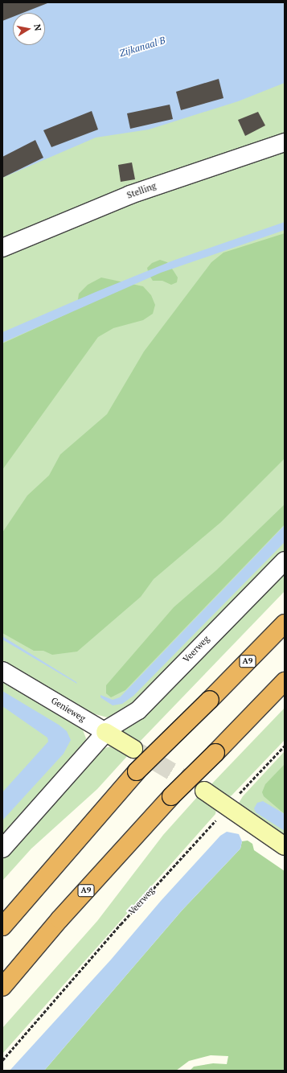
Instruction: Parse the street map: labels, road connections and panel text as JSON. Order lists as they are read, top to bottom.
{
  "streets": {
    "highway": ["A9"],
    "street": ["Stelling", "Veerweg", "Genieweg"]
  },
  "crossings": [
    ["Veerweg", "Genieweg"]
  ],
  "water": ["Zijkanaal B"],
  "north": "right"
}
